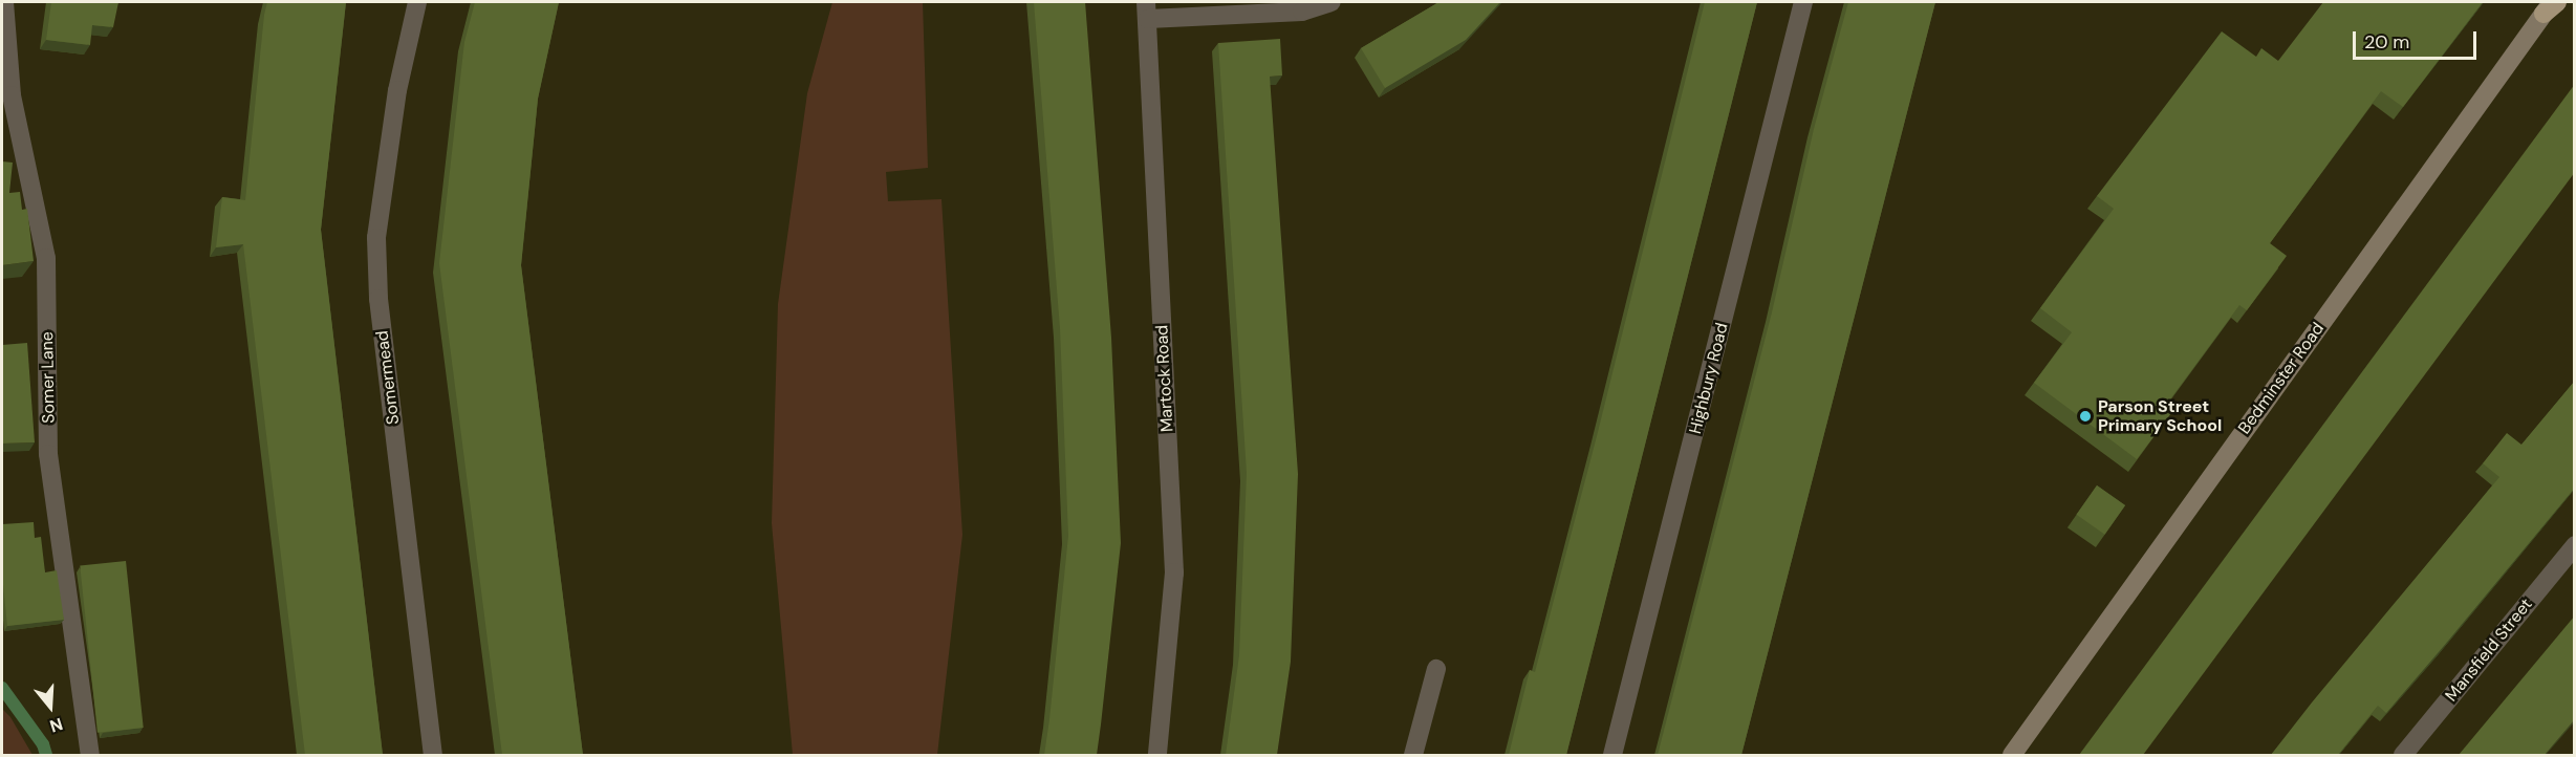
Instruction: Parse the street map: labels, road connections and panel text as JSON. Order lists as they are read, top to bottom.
{
  "streets": {
    "main road": ["Bedminster Road"],
    "street": [
      "Somer Lane",
      "Somermead",
      "Martock Road",
      "Highbury Road",
      "Mansfield Street"
    ]
  },
  "places": ["Parson Street Primary School"],
  "scale_bar": "20 m",
  "north": "bottom"
}
